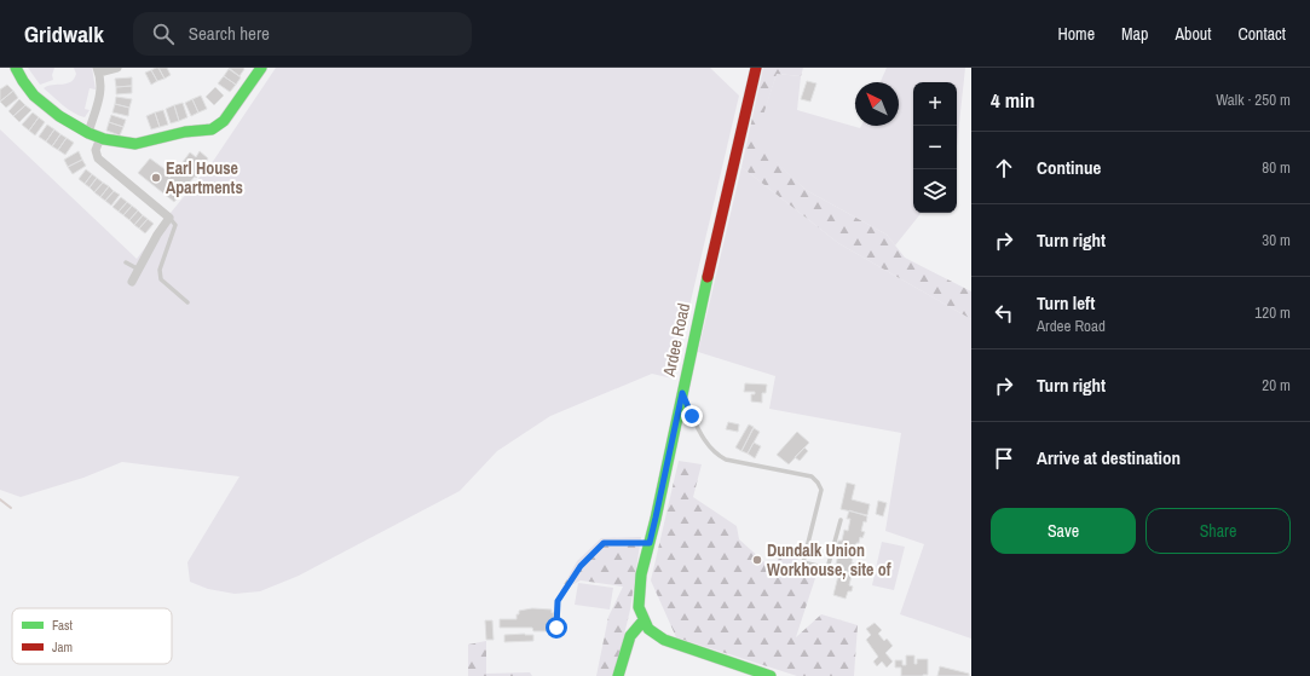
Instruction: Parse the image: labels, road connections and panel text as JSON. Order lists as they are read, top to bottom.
{
  "streets": {
    "main road": ["Ardee Road"]
  },
  "places": ["Earl House Apartments", "Dundalk Union Workhouse, site of"],
  "legend": ["Fast", "Jam"],
  "north": "top left",
  "page": {
    "header": "Gridwalk",
    "search": "Search here",
    "nav": [
      "Home",
      "Map",
      "About",
      "Contact"
    ],
    "heading": ["4 min", "Walk · 250 m"],
    "map_buttons": ["+", "−"],
    "list": [
      ["Continue", "80 m"],
      ["Turn right", "30 m"],
      ["Turn left", "Ardee Road", "120 m"],
      ["Turn right", "20 m"],
      "Arrive at destination"
    ],
    "buttons": ["Save", "Share"]
  }
}
